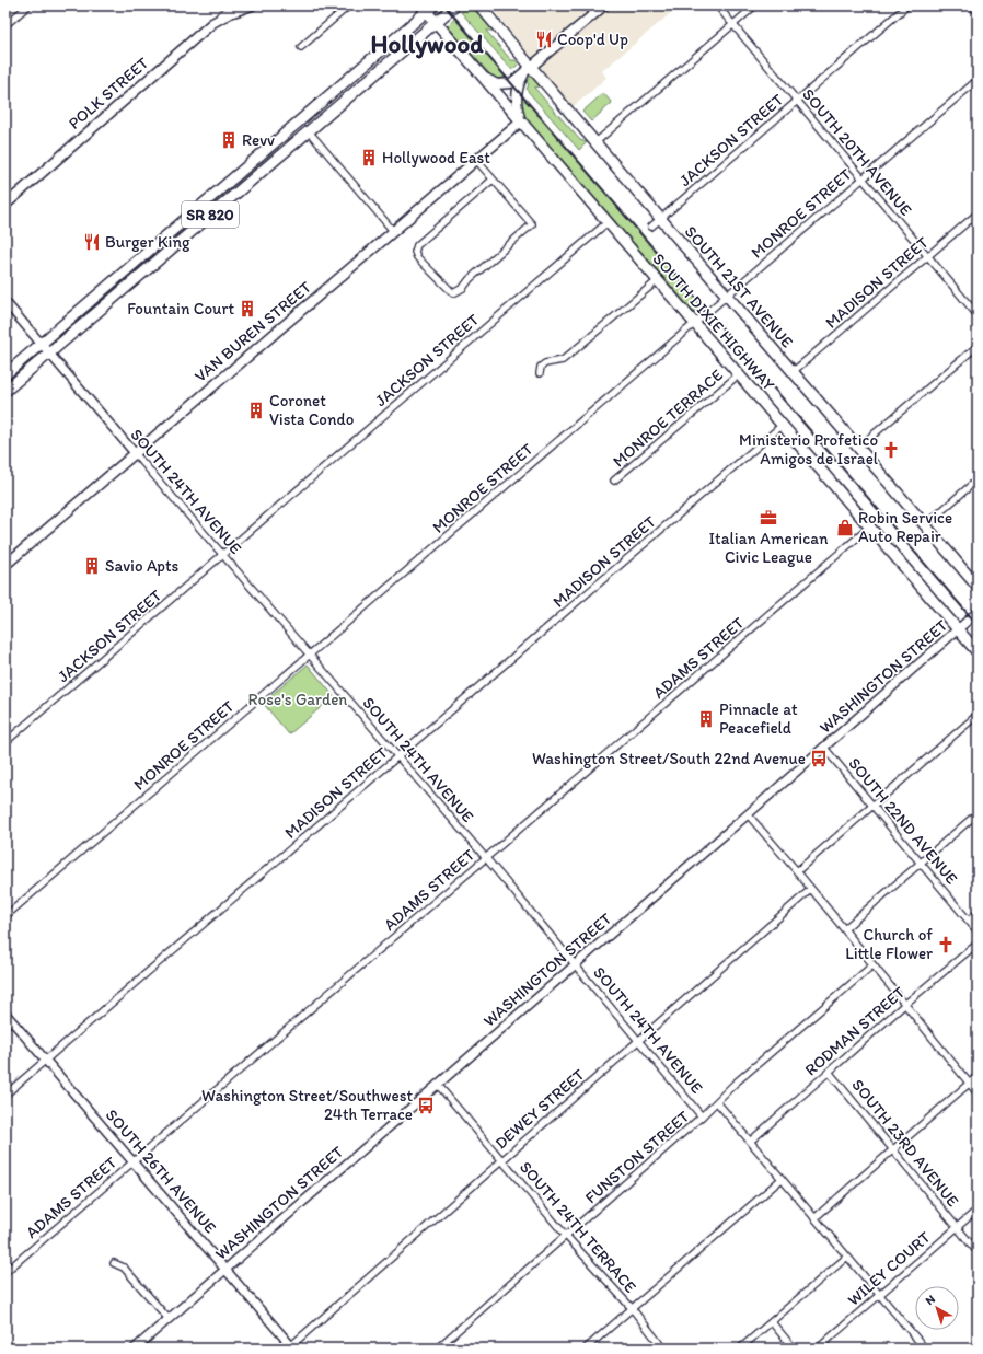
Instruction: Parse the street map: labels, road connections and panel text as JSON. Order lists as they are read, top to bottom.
{
  "streets": {
    "main road": [
      "POLK STREET",
      "SR 820",
      "SOUTH 21ST AVENUE",
      "SOUTH DIXIE HIGHWAY",
      "VAN BUREN STREET"
    ],
    "street": [
      "JACKSON STREET",
      "SOUTH 20TH AVENUE",
      "MONROE STREET",
      "MADISON STREET",
      "MONROE TERRACE",
      "SOUTH 24TH AVENUE",
      "ADAMS STREET",
      "WASHINGTON STREET",
      "SOUTH 22ND AVENUE",
      "RODMAN STREET",
      "DEWEY STREET",
      "SOUTH 23RD AVENUE",
      "FUNSTON STREET",
      "SOUTH 26TH AVENUE",
      "SOUTH 24TH TERRACE",
      "WILEY COURT"
    ]
  },
  "crossings": [
    ["JACKSON STREET", "SOUTH 20TH AVENUE"],
    ["JACKSON STREET", "SOUTH 21ST AVENUE"],
    ["JACKSON STREET", "SOUTH DIXIE HIGHWAY"],
    ["JACKSON STREET", "SOUTH 24TH AVENUE"],
    ["SOUTH 20TH AVENUE", "MONROE STREET"],
    ["SOUTH 20TH AVENUE", "MADISON STREET"],
    ["MONROE STREET", "SOUTH 21ST AVENUE"],
    ["MONROE STREET", "SOUTH DIXIE HIGHWAY"],
    ["MONROE STREET", "SOUTH 24TH AVENUE"],
    ["SR 820", "SOUTH DIXIE HIGHWAY"],
    ["SR 820", "SOUTH 24TH AVENUE"],
    ["MADISON STREET", "SOUTH 21ST AVENUE"],
    ["MADISON STREET", "SOUTH DIXIE HIGHWAY"],
    ["MADISON STREET", "SOUTH 24TH AVENUE"],
    ["MADISON STREET", "SOUTH 26TH AVENUE"],
    ["SOUTH DIXIE HIGHWAY", "VAN BUREN STREET"],
    ["SOUTH DIXIE HIGHWAY", "MONROE TERRACE"],
    ["SOUTH DIXIE HIGHWAY", "ADAMS STREET"],
    ["SOUTH DIXIE HIGHWAY", "WASHINGTON STREET"],
    ["VAN BUREN STREET", "SOUTH 24TH AVENUE"],
    ["SOUTH 24TH AVENUE", "ADAMS STREET"],
    ["SOUTH 24TH AVENUE", "WASHINGTON STREET"],
    ["SOUTH 24TH AVENUE", "RODMAN STREET"],
    ["SOUTH 24TH AVENUE", "DEWEY STREET"],
    ["SOUTH 24TH AVENUE", "FUNSTON STREET"],
    ["SOUTH 24TH AVENUE", "WILEY COURT"],
    ["ADAMS STREET", "SOUTH 26TH AVENUE"],
    ["WASHINGTON STREET", "SOUTH 22ND AVENUE"],
    ["WASHINGTON STREET", "SOUTH 26TH AVENUE"],
    ["WASHINGTON STREET", "SOUTH 24TH TERRACE"],
    ["RODMAN STREET", "SOUTH 23RD AVENUE"],
    ["DEWEY STREET", "SOUTH 26TH AVENUE"],
    ["DEWEY STREET", "SOUTH 24TH TERRACE"],
    ["SOUTH 23RD AVENUE", "WILEY COURT"],
    ["FUNSTON STREET", "SOUTH 24TH TERRACE"]
  ],
  "districts": ["Hollywood"],
  "parks": ["Rose's Garden"],
  "places": {
    "restaurant": ["Coop'd Up", "Burger King"],
    "building": [
      "Revv",
      "Hollywood East",
      "Fountain Court",
      "Coronet Vista Condo",
      "Savio Apts",
      "Pinnacle at Peacefield"
    ],
    "church": ["Ministerio Profetico Amigos de Israel", "Church of Little Flower"],
    "office": ["Italian American Civic League"],
    "shop": ["Robin Service Auto Repair"],
    "bus stop": ["Washington Street/South 22nd Avenue", "Washington Street/Southwest 24th Terrace"]
  },
  "north": "top left"
}
